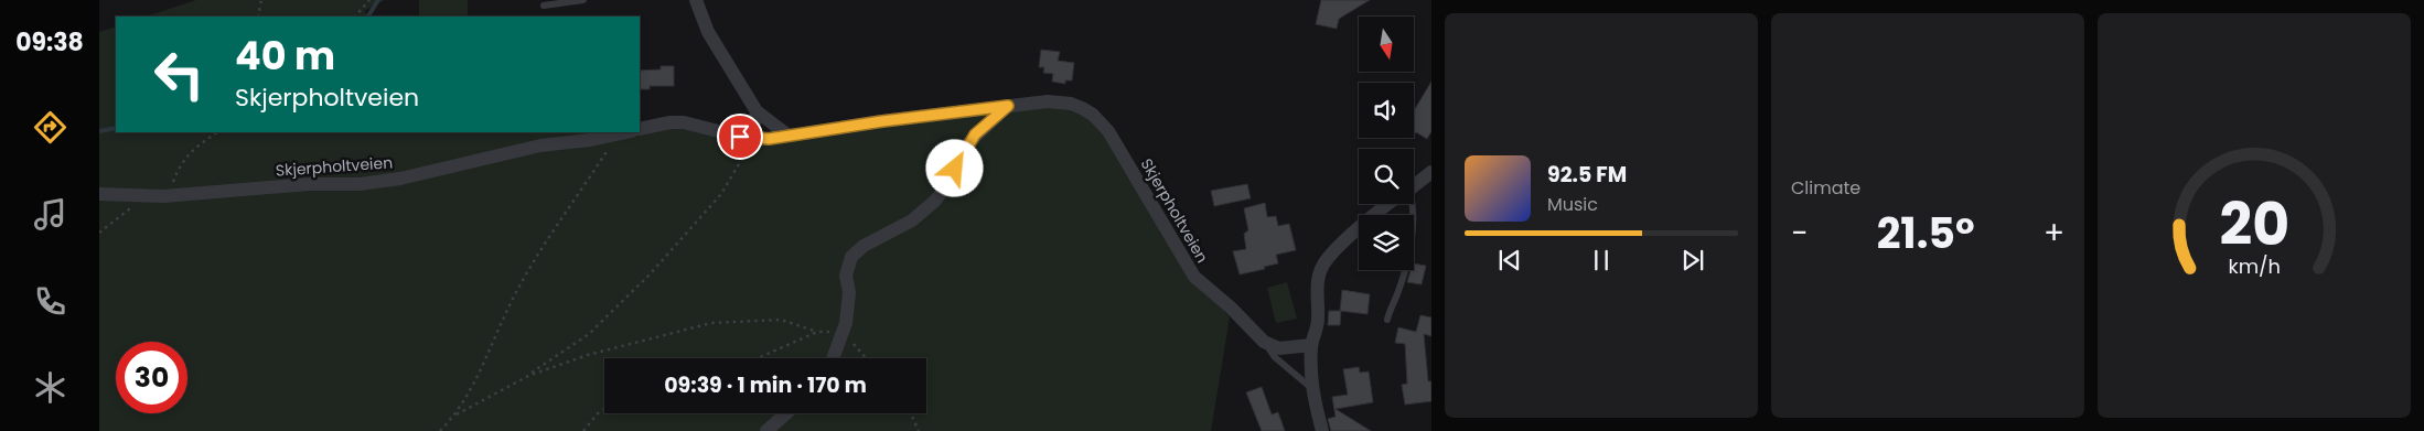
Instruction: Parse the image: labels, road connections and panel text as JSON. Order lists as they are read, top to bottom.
{
  "streets": {
    "street": ["Skjerpholtveien"]
  },
  "north": "bottom",
  "page": {
    "tabs": "09:38",
    "tile": "Climate",
    "turn": ["40 m", "Skjerpholtveien"],
    "song": ["92.5 FM", "Music"],
    "heat": ["−", "21.5°", "+"],
    "limit": "30",
    "trip": "09:39 · 1 min · 170 m",
    "gauge": ["20", "km/h"]
  }
}
